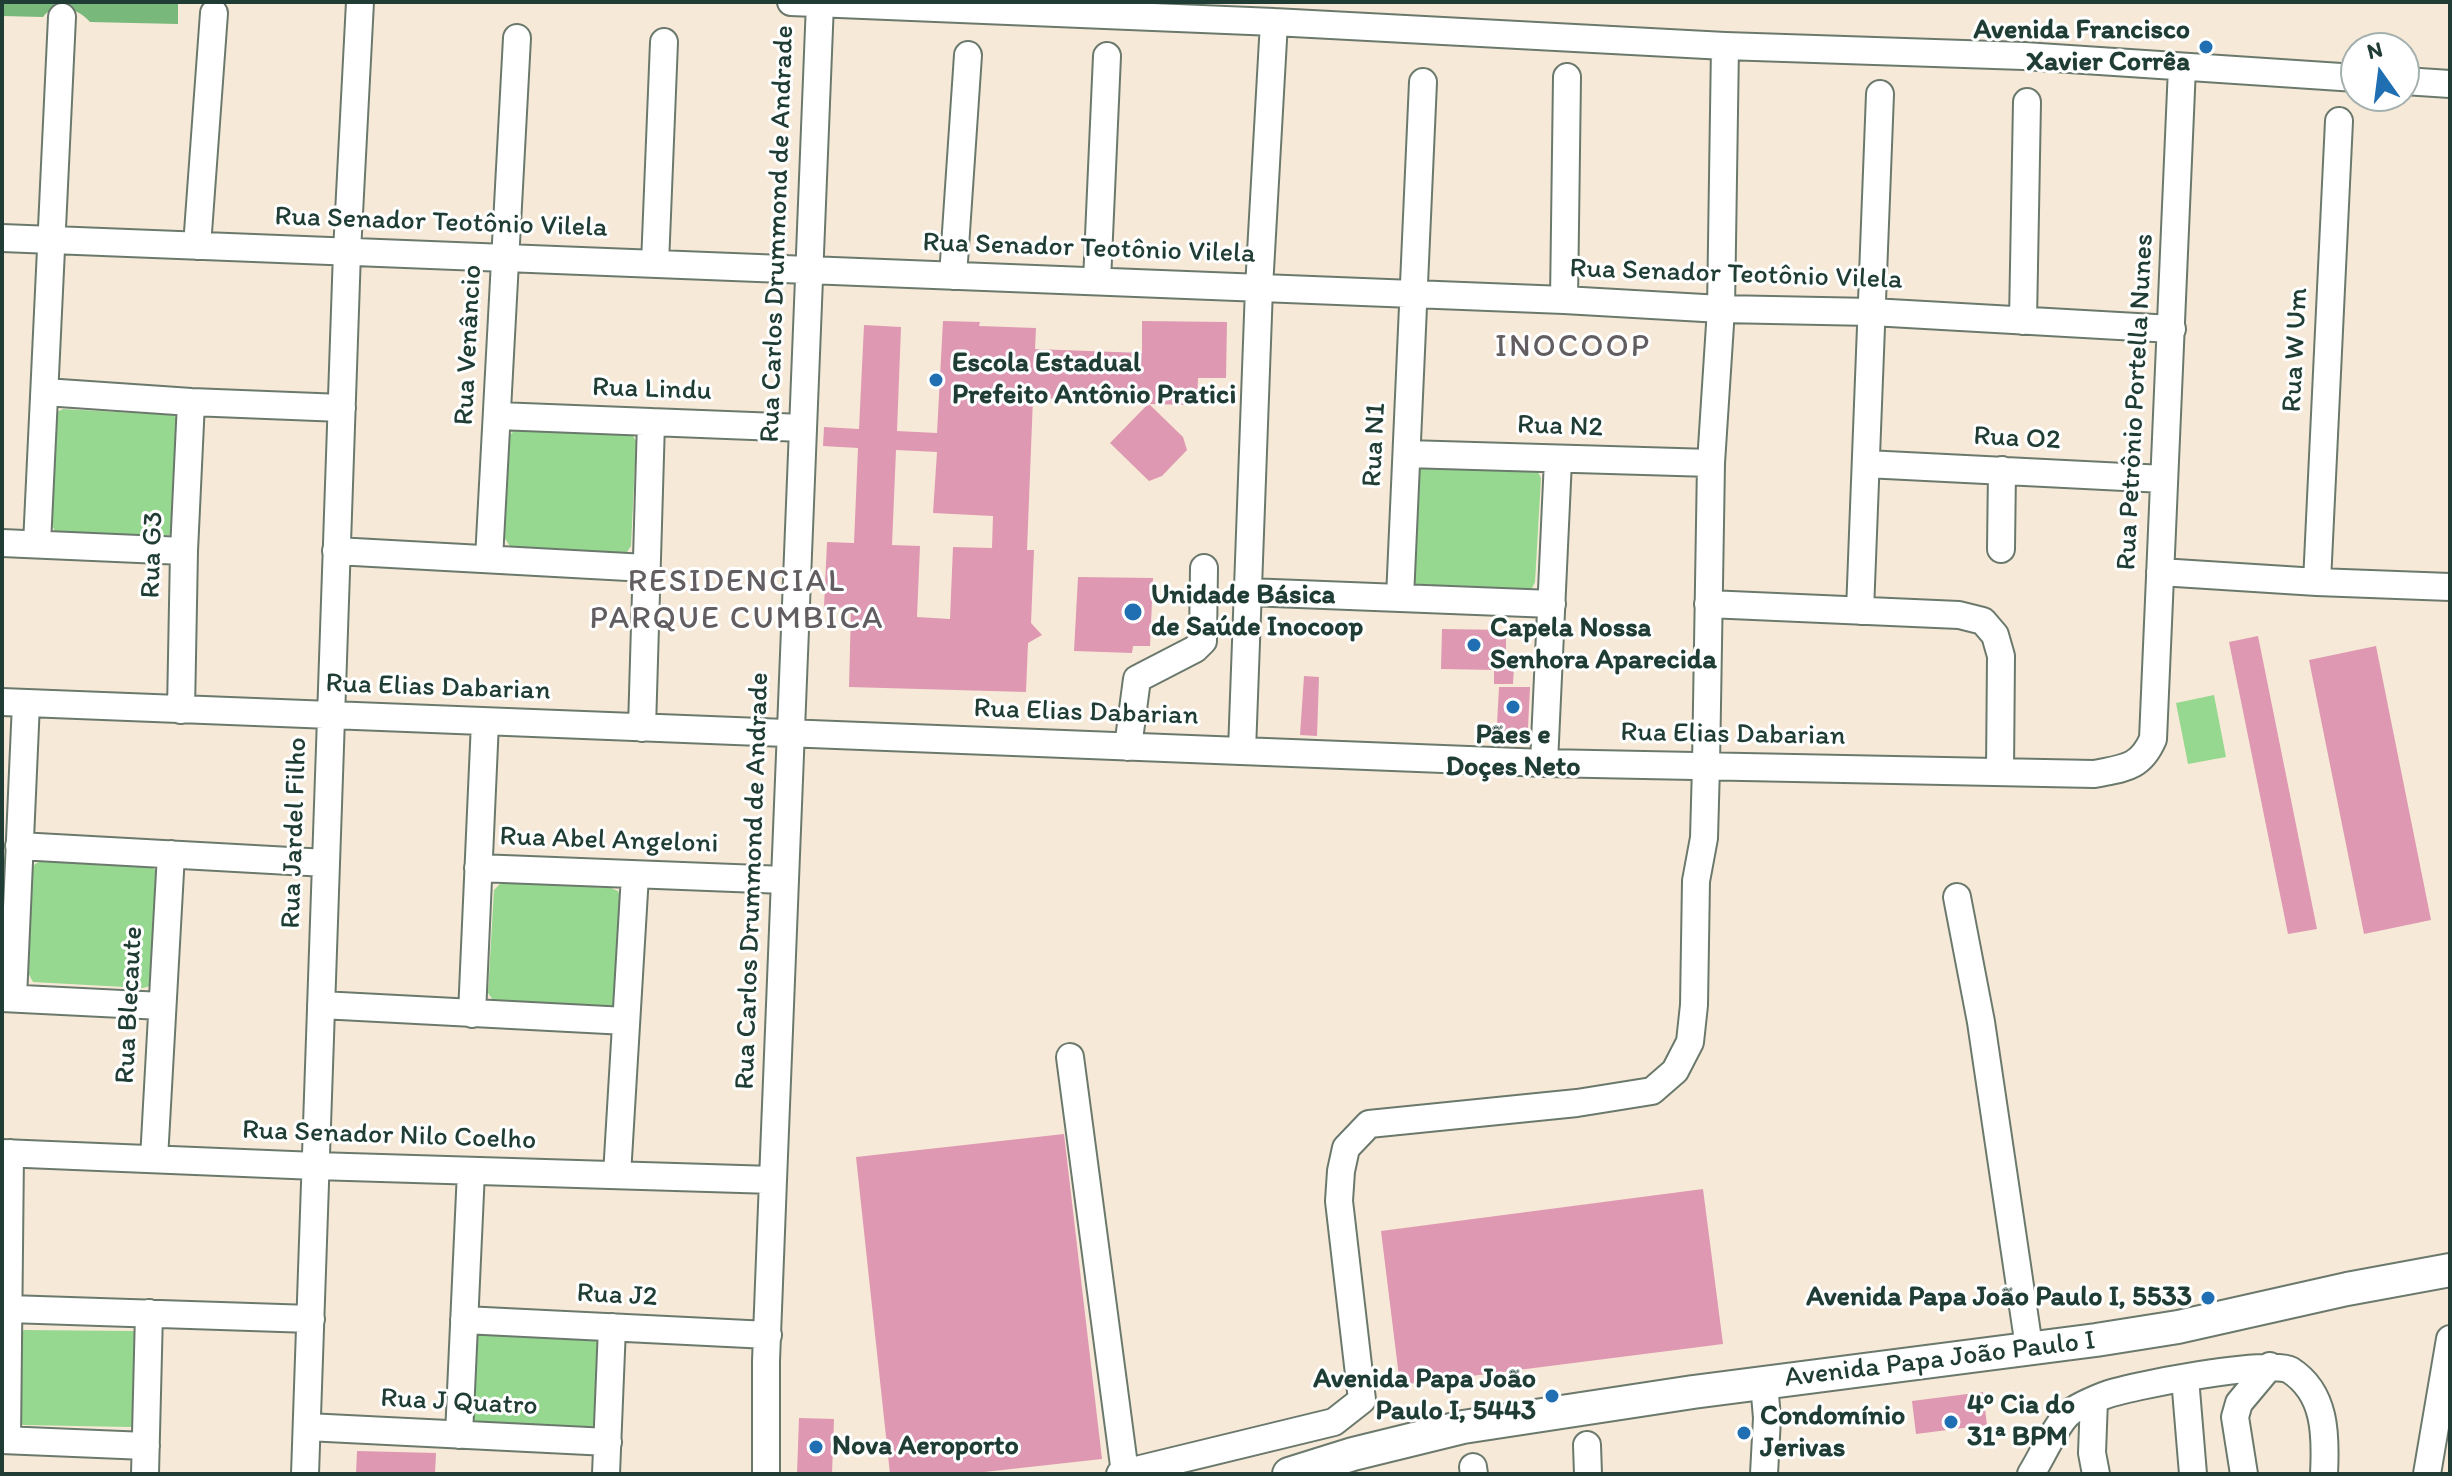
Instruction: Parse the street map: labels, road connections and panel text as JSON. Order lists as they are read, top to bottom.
{
  "streets": {
    "main road": ["Avenida Papa João Paulo I"],
    "street": [
      "Rua Senador Teotônio Vilela",
      "Rua Carlos Drummond de Andrade",
      "Rua Venâncio",
      "Rua W Um",
      "Rua Lindu",
      "Rua Petrônio Portella Nunes",
      "Rua N2",
      "Rua O2",
      "Rua N1",
      "Rua G3",
      "Rua Elias Dabarian",
      "Rua Jardel Filho",
      "Rua Abel Angeloni",
      "Rua Blecaute",
      "Rua Senador Nilo Coelho",
      "Rua J2",
      "Rua J Quatro"
    ]
  },
  "crossings": [
    ["Rua Senador Teotônio Vilela", "Rua Carlos Drummond de Andrade"],
    ["Rua Senador Teotônio Vilela", "Rua Venâncio"],
    ["Rua Senador Teotônio Vilela", "Rua Petrônio Portella Nunes"],
    ["Rua Senador Teotônio Vilela", "Rua N1"],
    ["Rua Senador Teotônio Vilela", "Rua Jardel Filho"],
    ["Rua Carlos Drummond de Andrade", "Rua Lindu"],
    ["Rua Carlos Drummond de Andrade", "Rua Elias Dabarian"],
    ["Rua Carlos Drummond de Andrade", "Rua Abel Angeloni"],
    ["Rua Carlos Drummond de Andrade", "Rua Senador Nilo Coelho"],
    ["Rua Carlos Drummond de Andrade", "Rua J2"],
    ["Rua Venâncio", "Rua Lindu"],
    ["Rua Petrônio Portella Nunes", "Rua O2"],
    ["Rua Petrônio Portella Nunes", "Rua Elias Dabarian"],
    ["Rua N2", "Rua N1"],
    ["Rua G3", "Rua Elias Dabarian"],
    ["Rua Elias Dabarian", "Rua Jardel Filho"],
    ["Rua Jardel Filho", "Rua Senador Nilo Coelho"],
    ["Rua Jardel Filho", "Rua J Quatro"],
    ["Rua Blecaute", "Rua Senador Nilo Coelho"]
  ],
  "districts": ["INOCOOP", "RESIDENCIAL PARQUE CUMBICA"],
  "places": [
    "Avenida Francisco Xavier Corrêa",
    "Escola Estadual Prefeito Antônio Pratici",
    "Unidade Básica de Saúde Inocoop",
    "Capela Nossa Senhora Aparecida",
    "Pães e Doçes Neto",
    "Avenida Papa João Paulo I, 5533",
    "Avenida Papa João Paulo I, 5443",
    "4º Cia do 31ª BPM",
    "Condomínio Jerivas",
    "Nova Aeroporto"
  ],
  "north": "top"
}
